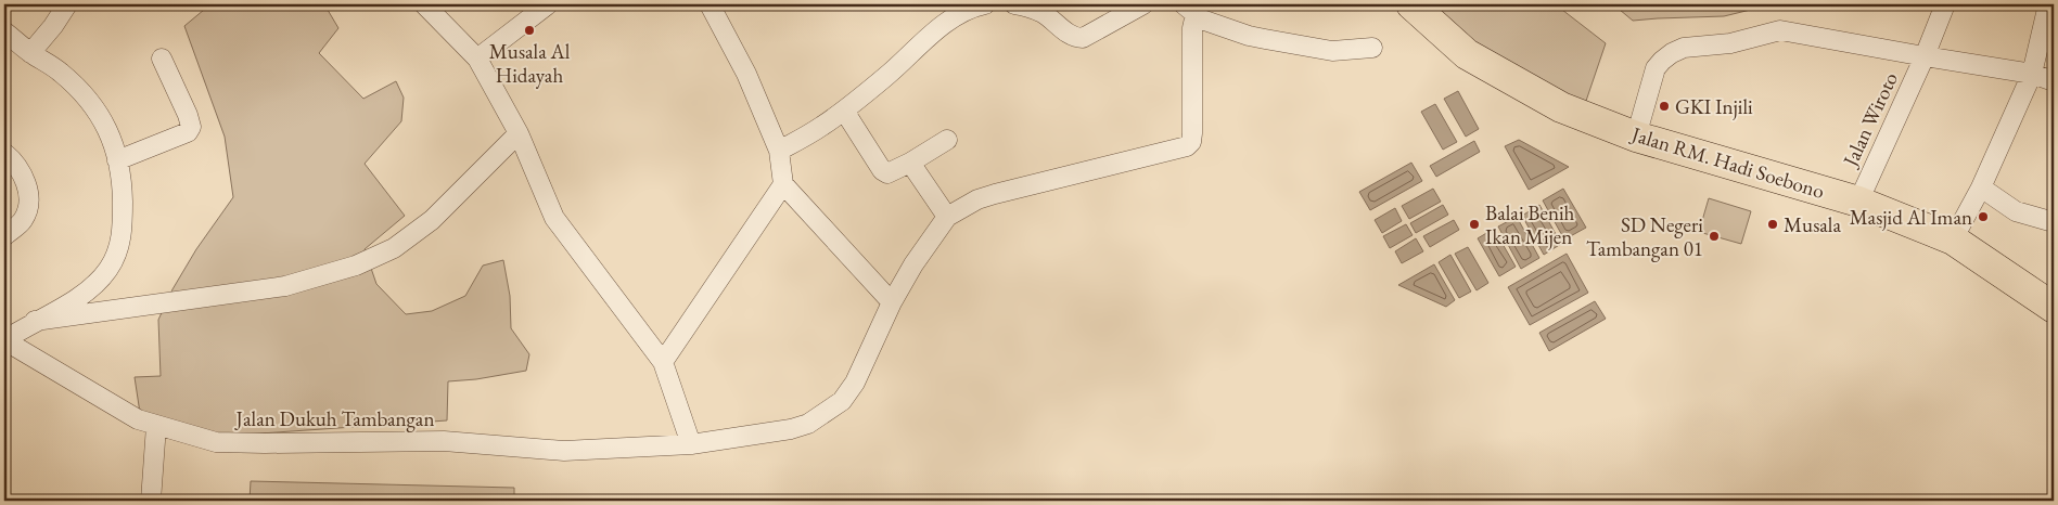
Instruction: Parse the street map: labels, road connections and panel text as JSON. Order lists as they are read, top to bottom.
{
  "streets": {
    "main road": ["Jalan RM. Hadi Soebono"],
    "street": ["Jalan Wiroto", "Jalan Dukuh Tambangan"]
  },
  "crossings": [
    ["Jalan Wiroto", "Jalan RM. Hadi Soebono"]
  ],
  "places": [
    "Musala Al Hidayah",
    "GKI Injili",
    "Masjid Al Iman",
    "Balai Benih Ikan Mijen",
    "Musala",
    "SD Negeri Tambangan 01"
  ]
}
